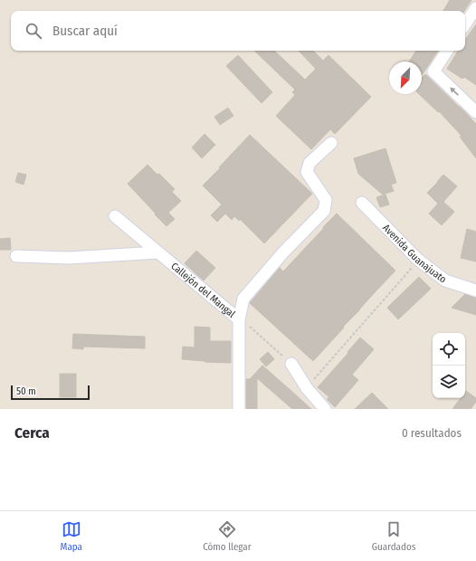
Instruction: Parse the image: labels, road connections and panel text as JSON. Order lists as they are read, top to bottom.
{
  "streets": {
    "street": ["Avenida Guanajuato", "Callejón del Mangal"]
  },
  "scale_bar": "50 m",
  "north": "bottom left",
  "page": {
    "search": "Buscar aquí",
    "scale": "50 m",
    "heading": ["Cerca", "0 resultados"],
    "nav": ["Mapa", "Cómo llegar", "Guardados"]
  }
}
